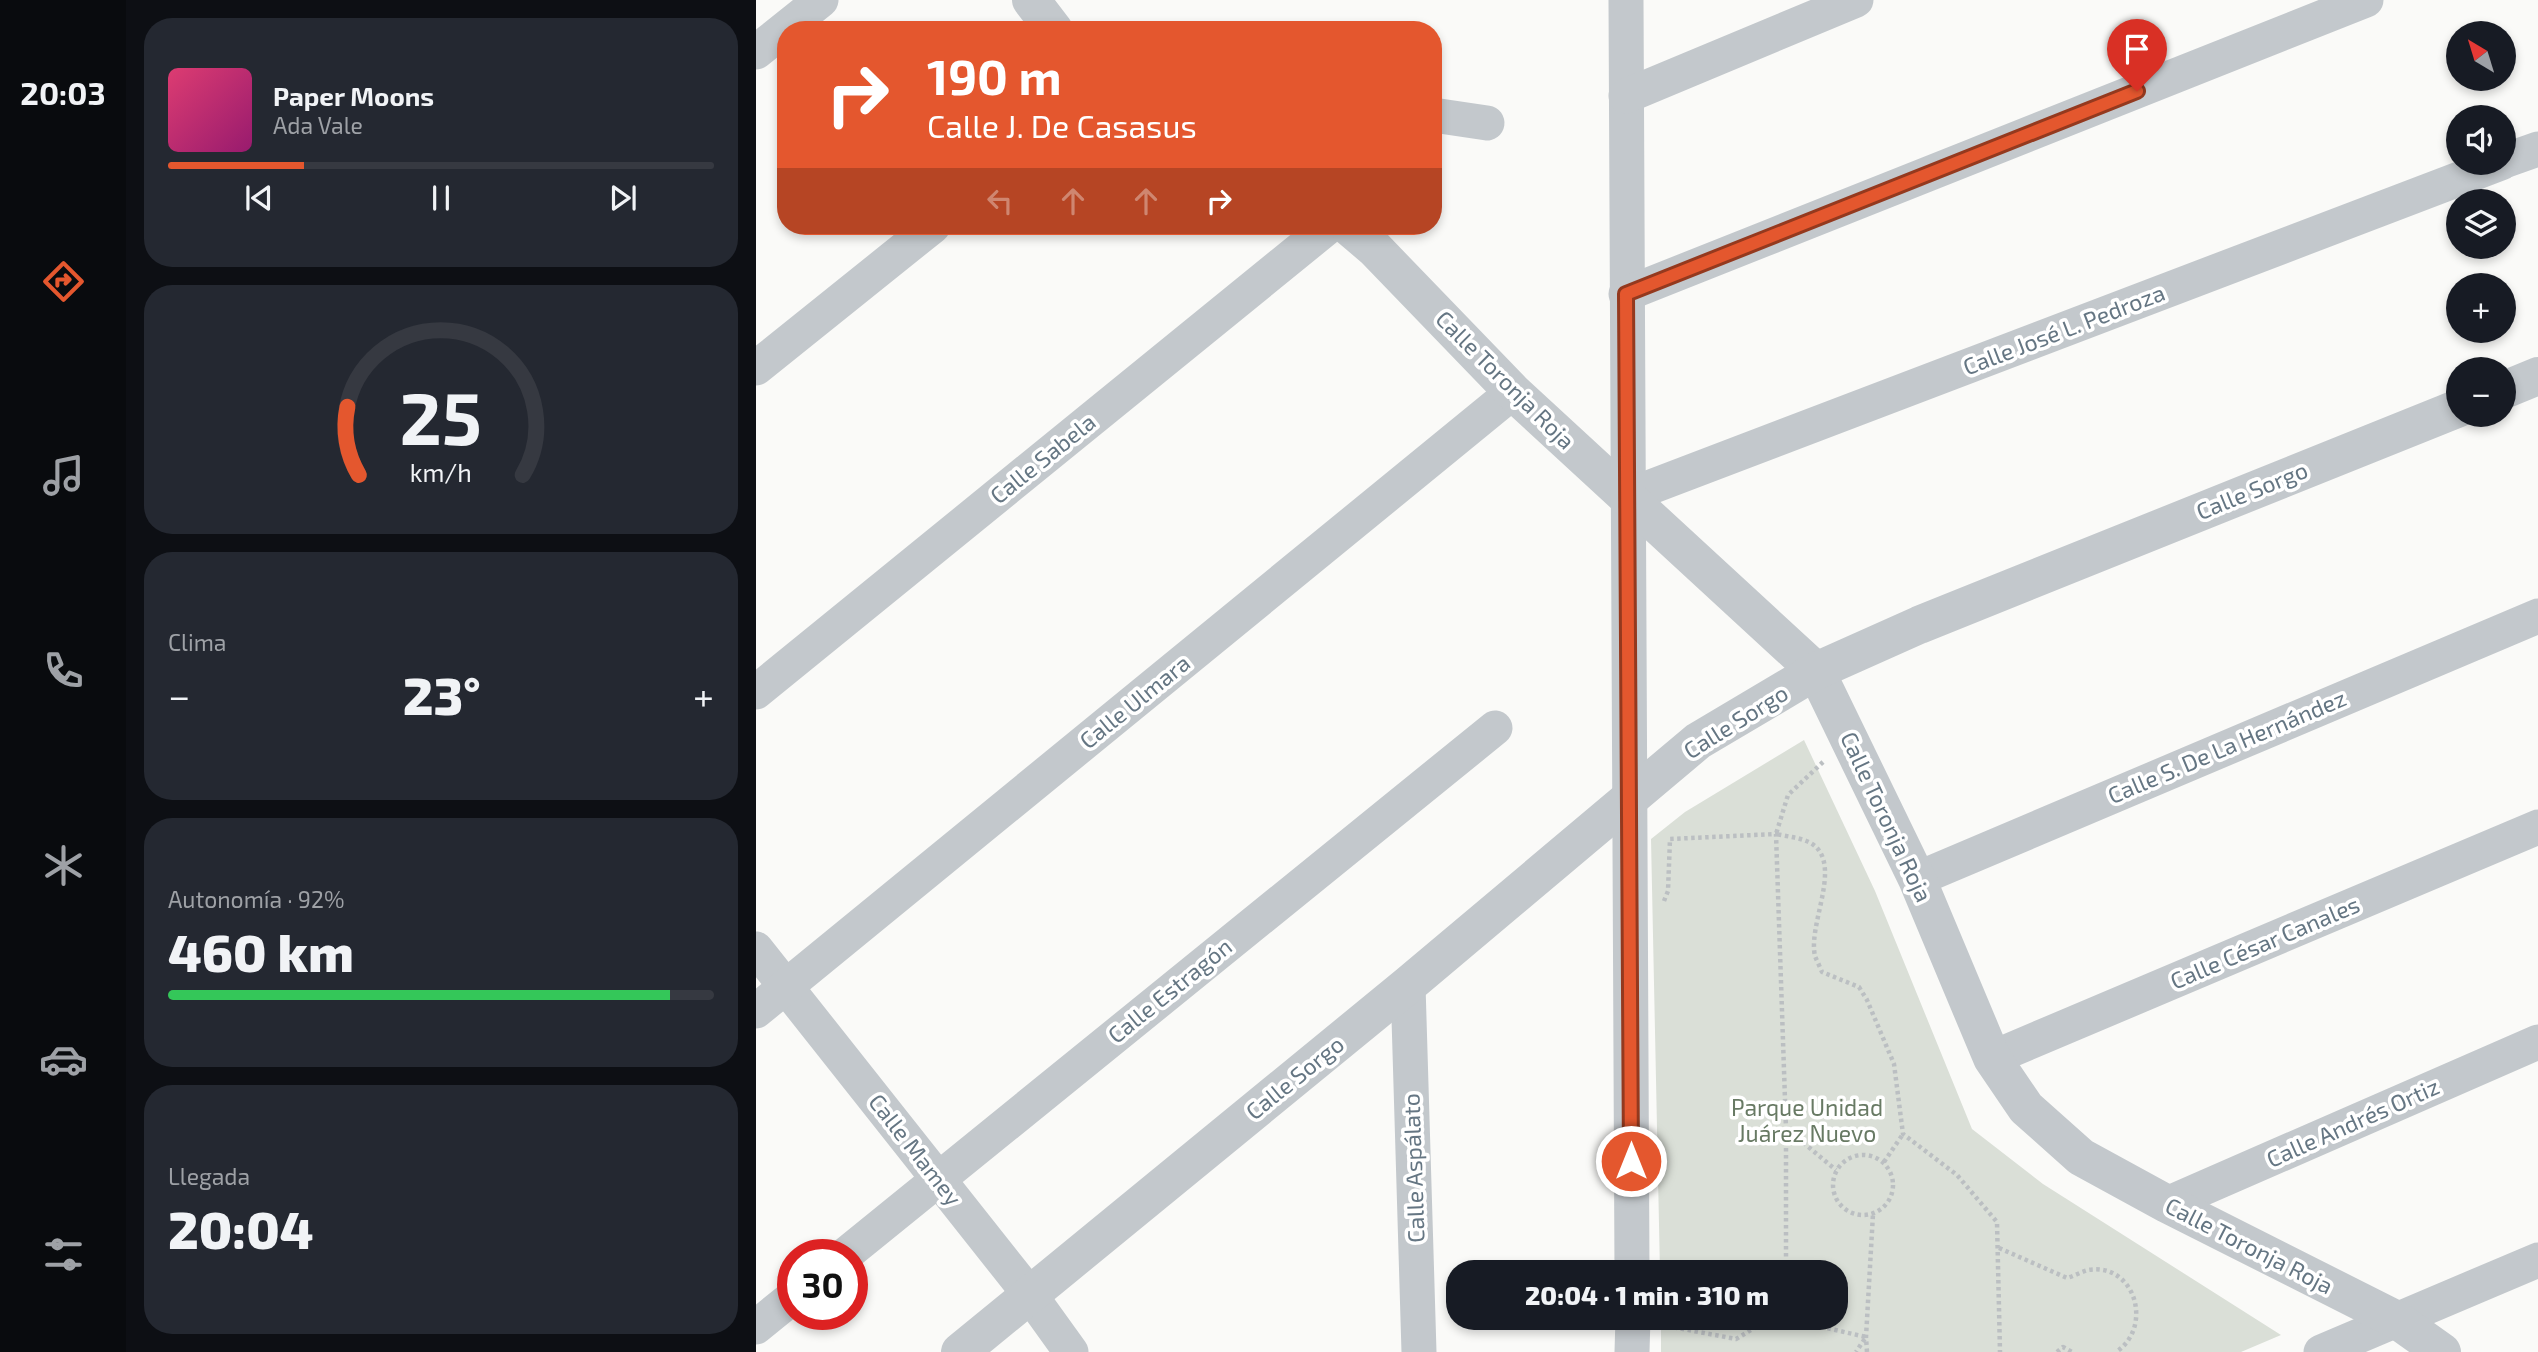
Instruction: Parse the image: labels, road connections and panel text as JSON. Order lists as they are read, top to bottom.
{
  "streets": {
    "street": [
      "Calle José L. Pedroza",
      "Calle Toronja Roja",
      "Calle Sabela",
      "Calle Sorgo",
      "Calle Ulmara",
      "Calle S. De La Hernández",
      "Calle César Canales",
      "Calle Estragón",
      "Calle Andrés Ortiz",
      "Calle Mamey",
      "Calle Aspálato"
    ]
  },
  "crossings": [
    ["Calle José L. Pedroza", "Calle Toronja Roja"],
    ["Calle Toronja Roja", "Calle Sorgo"],
    ["Calle Toronja Roja", "Calle Ulmara"],
    ["Calle Toronja Roja", "Calle S. De La Hernández"],
    ["Calle Toronja Roja", "Calle César Canales"],
    ["Calle Toronja Roja", "Calle Andrés Ortiz"],
    ["Calle Sorgo", "Calle Mamey"],
    ["Calle Sorgo", "Calle Aspálato"],
    ["Calle Ulmara", "Calle Mamey"],
    ["Calle Estragón", "Calle Mamey"]
  ],
  "parks": ["Parque Unidad Juárez Nuevo"],
  "north": "top left",
  "page": {
    "tabs": "20:03",
    "map_buttons": ["+", "−"],
    "turn": ["190 m", "Calle J. De Casasus"],
    "song": ["Paper Moons", "Ada Vale"],
    "tile": [
      "Clima",
      ["Autonomía · 92%", "460 km"],
      ["Llegada", "20:04"]
    ],
    "heat": ["−", "23°", "+"],
    "limit": "30",
    "trip": "20:04 · 1 min · 310 m",
    "gauge": ["25", "km/h"]
  }
}
